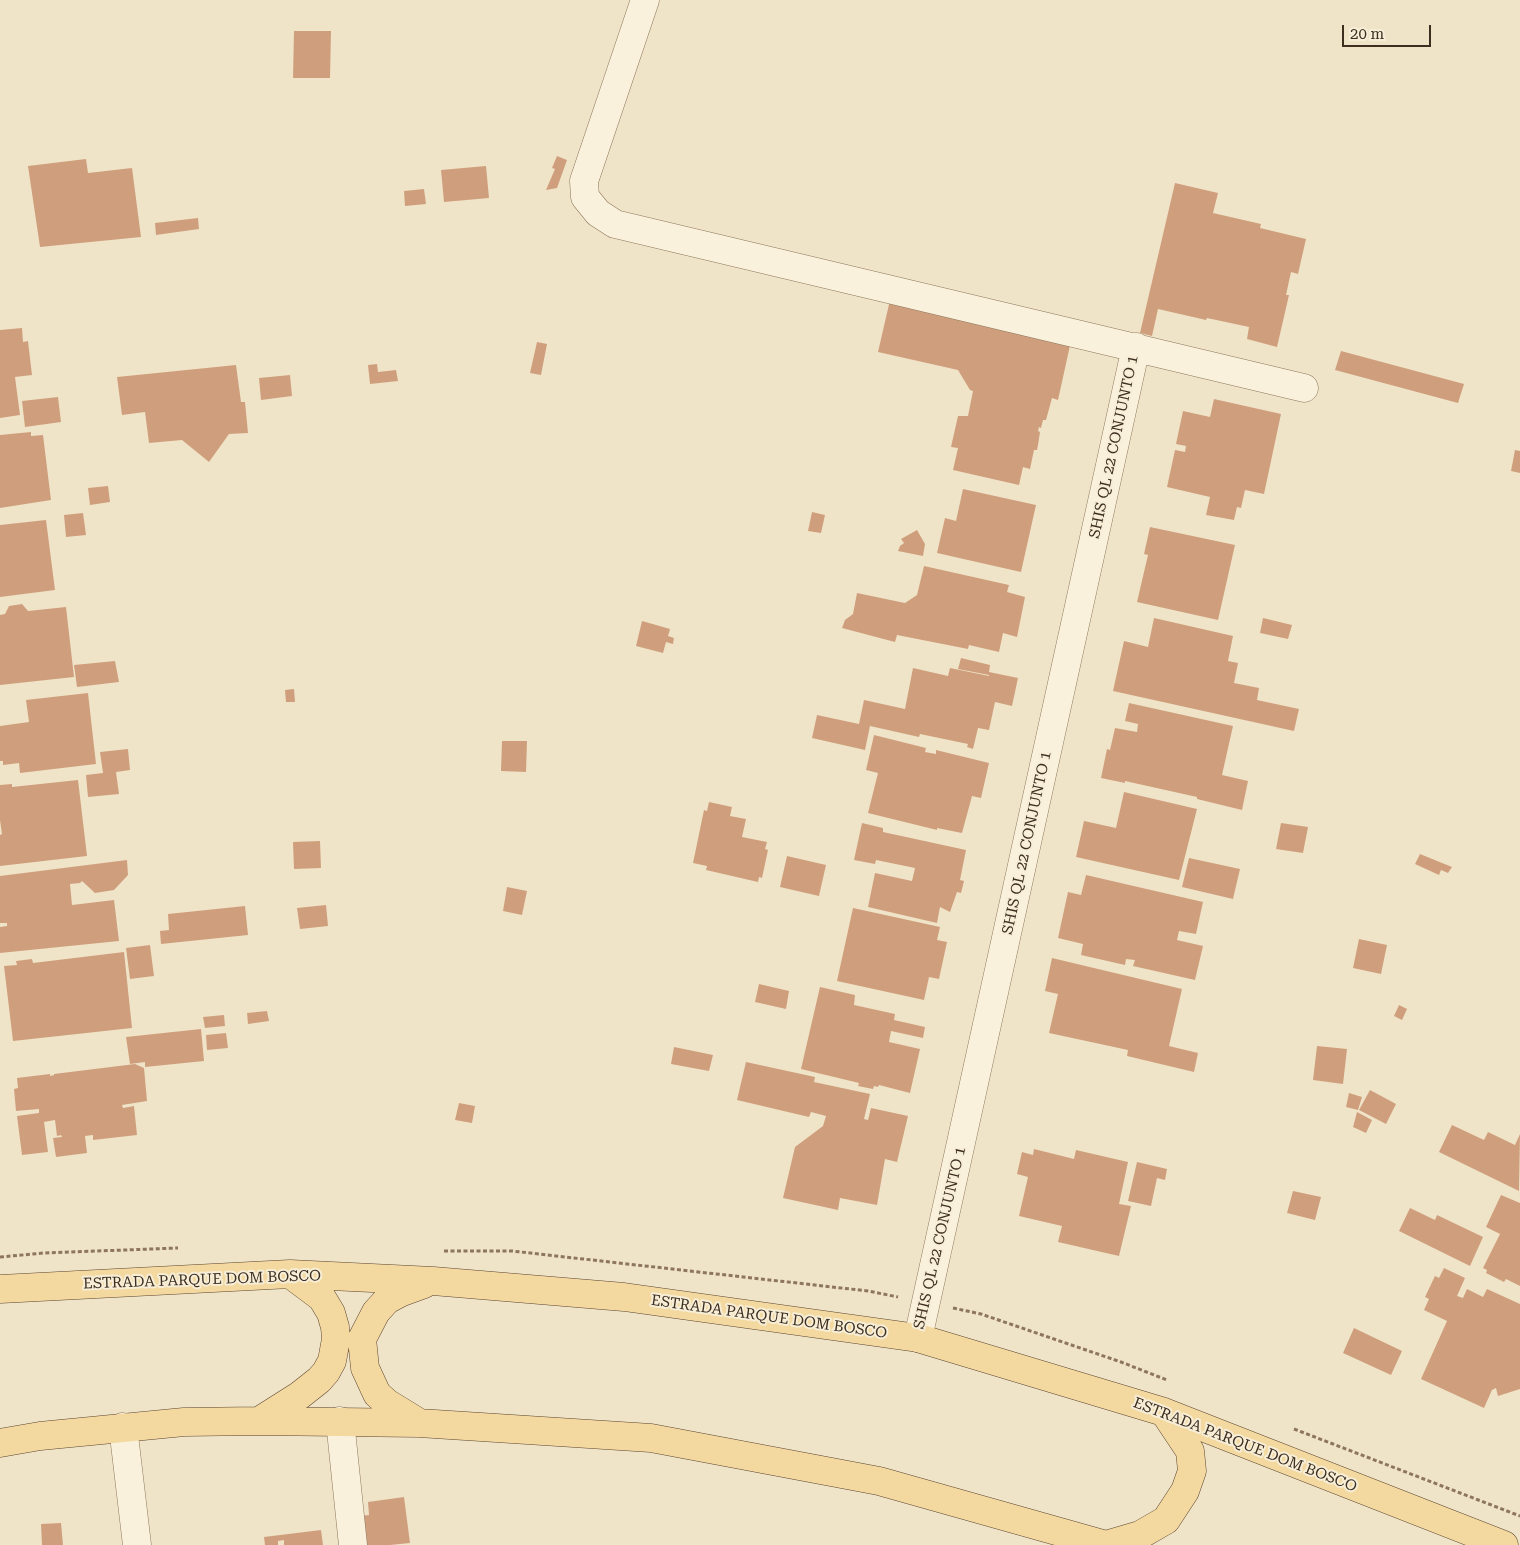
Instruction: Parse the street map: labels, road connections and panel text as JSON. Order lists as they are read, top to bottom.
{
  "streets": {
    "main road": ["ESTRADA PARQUE DOM BOSCO"],
    "street": ["SHIS QL 22 CONJUNTO 1"]
  },
  "crossings": [
    ["SHIS QL 22 CONJUNTO 1", "ESTRADA PARQUE DOM BOSCO"]
  ],
  "scale_bar": "20 m"
}
